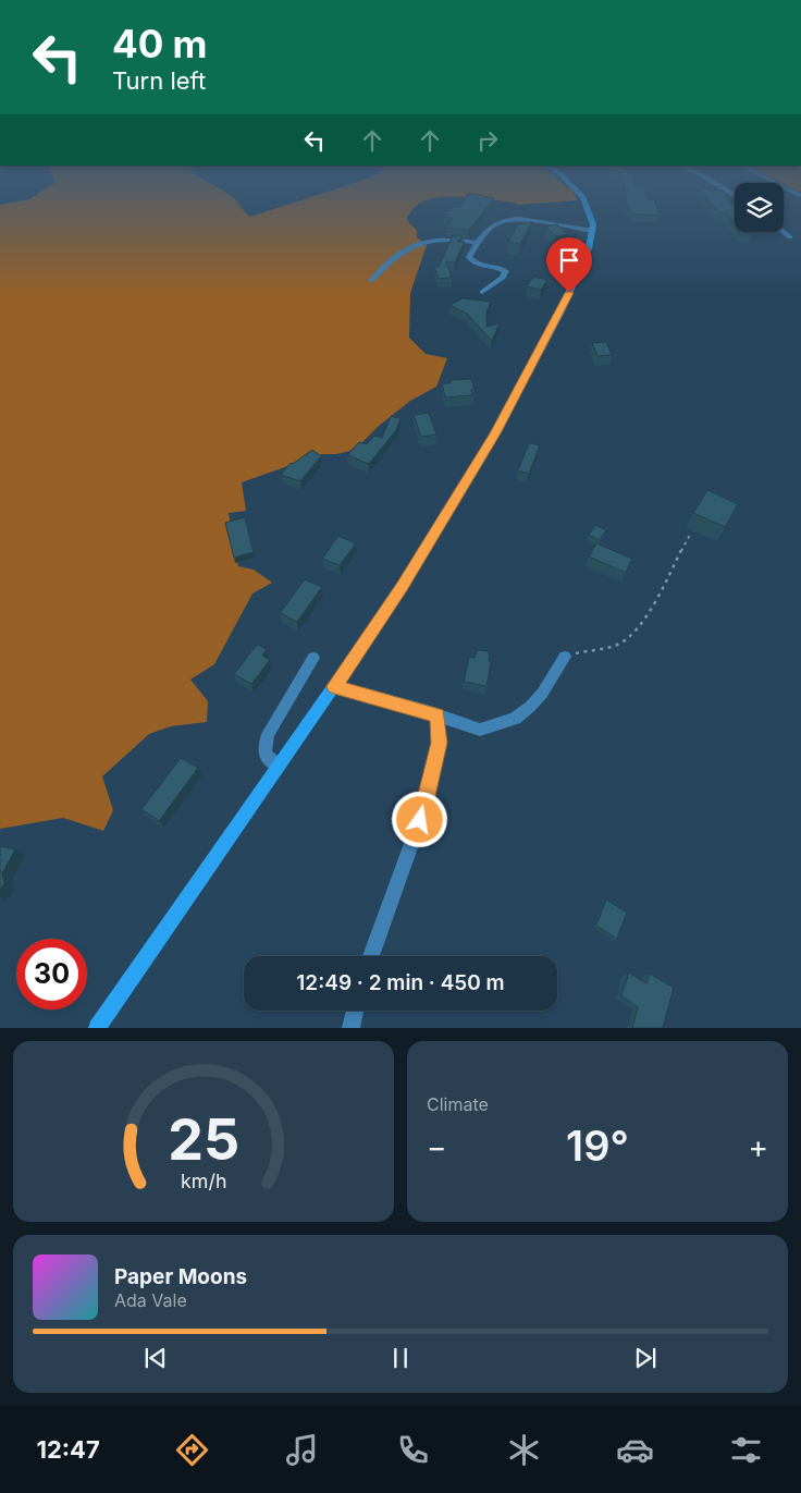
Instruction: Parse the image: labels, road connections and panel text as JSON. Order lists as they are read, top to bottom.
{
  "page": {
    "turn": ["40 m", "Turn left"],
    "limit": "30",
    "trip": "12:49 · 2 min · 450 m",
    "tile": "Climate",
    "heat": ["−", "19°", "+"],
    "song": ["Paper Moons", "Ada Vale"],
    "tabs": "12:47",
    "gauge": ["25", "km/h"]
  }
}
